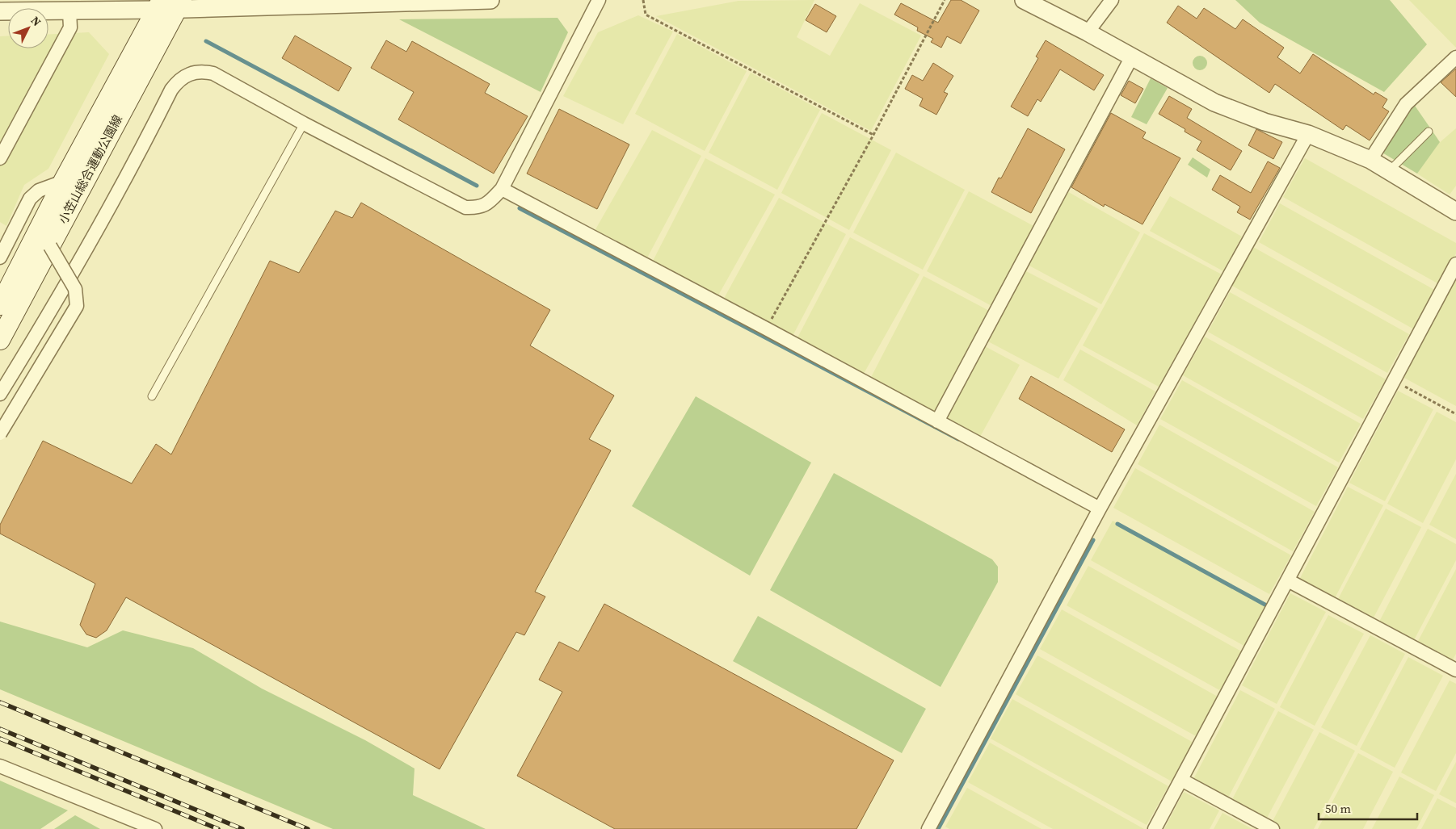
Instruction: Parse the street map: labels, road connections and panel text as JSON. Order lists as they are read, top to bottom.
{
  "streets": {
    "main road": ["小笠山総合運動公園線"]
  },
  "scale_bar": "50 m",
  "north": "top right"
}
